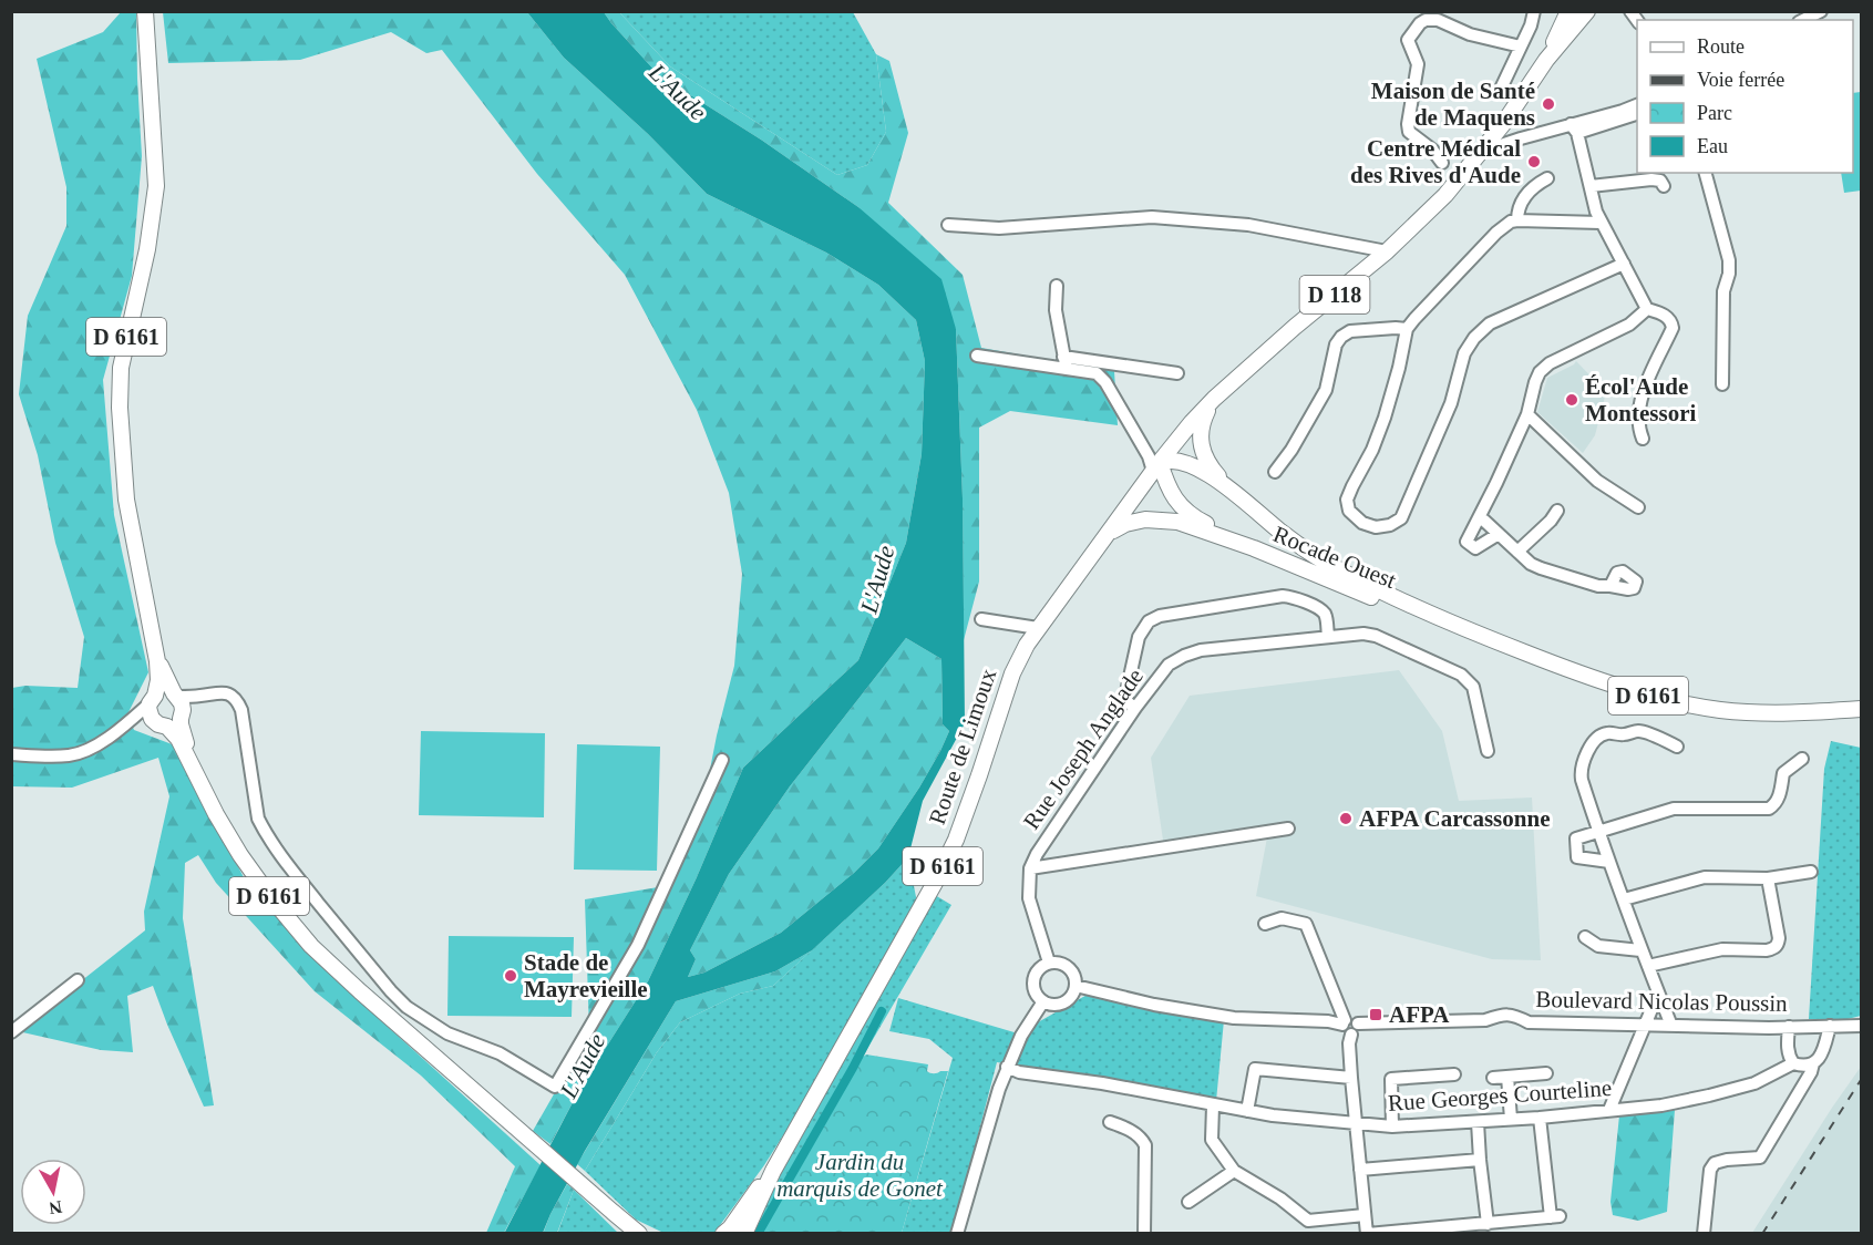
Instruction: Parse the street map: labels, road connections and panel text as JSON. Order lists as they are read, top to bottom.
{
  "streets": {
    "main road": [
      "D 118",
      "D 6161",
      "Rocade Ouest",
      "Route de Limoux"
    ],
    "street": ["Rue Joseph Anglade", "Boulevard Nicolas Poussin", "Rue Georges Courteline"]
  },
  "crossings": [
    ["D 118", "D 6161"],
    ["D 118", "Rocade Ouest"],
    ["D 6161", "Rocade Ouest"],
    ["D 6161", "Route de Limoux"]
  ],
  "water": ["L'Aude"],
  "parks": ["Jardin du marquis de Gonet"],
  "places": {
    "other": [
      "Maison de Santé de Maquens",
      "Centre Médical des Rives d'Aude",
      "Écol'Aude Montessori",
      "AFPA Carcassonne",
      "Stade de Mayrevieille"
    ],
    "transit": ["AFPA"]
  },
  "legend": [
    "Route",
    "Voie ferrée",
    "Parc",
    "Eau"
  ],
  "north": "bottom"
}
